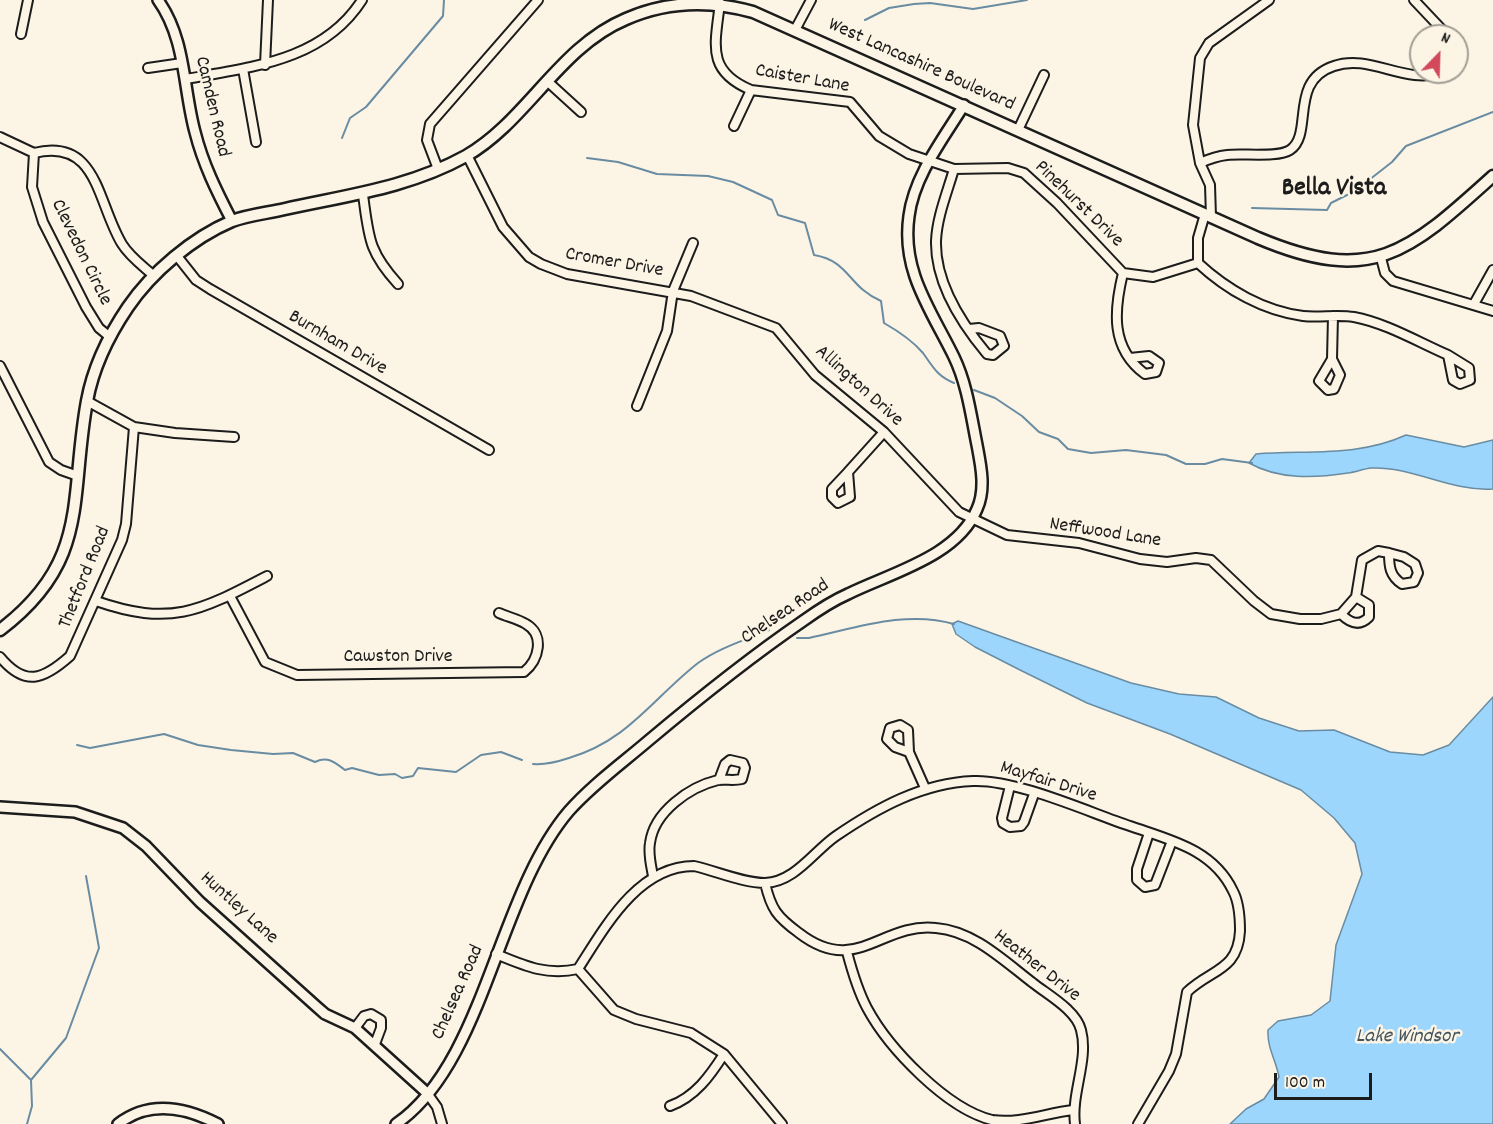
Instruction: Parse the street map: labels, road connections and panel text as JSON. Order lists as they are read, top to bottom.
{
  "streets": {
    "main road": ["West Lancashire Boulevard"],
    "street": [
      "Caister Lane",
      "Camden Road",
      "Pinehurst Drive",
      "Clevedon Circle",
      "Cromer Drive",
      "Burnham Drive",
      "Allington Drive",
      "Neffwood Lane",
      "Thetford Road",
      "Chelsea Road",
      "Cawston Drive",
      "Mayfair Drive",
      "Huntley Lane",
      "Heather Drive"
    ]
  },
  "crossings": [
    ["West Lancashire Boulevard", "Caister Lane"],
    ["West Lancashire Boulevard", "Camden Road"],
    ["West Lancashire Boulevard", "Clevedon Circle"],
    ["West Lancashire Boulevard", "Cromer Drive"],
    ["West Lancashire Boulevard", "Burnham Drive"],
    ["West Lancashire Boulevard", "Chelsea Road"],
    ["Caister Lane", "Pinehurst Drive"],
    ["Caister Lane", "Chelsea Road"],
    ["Pinehurst Drive", "Chelsea Road"],
    ["Cromer Drive", "Allington Drive"],
    ["Allington Drive", "Neffwood Lane"],
    ["Allington Drive", "Chelsea Road"],
    ["Neffwood Lane", "Chelsea Road"],
    ["Chelsea Road", "Huntley Lane"]
  ],
  "districts": ["Bella Vista"],
  "water": ["Lake Windsor"],
  "scale_bar": "100 m",
  "north": "top right"
}
